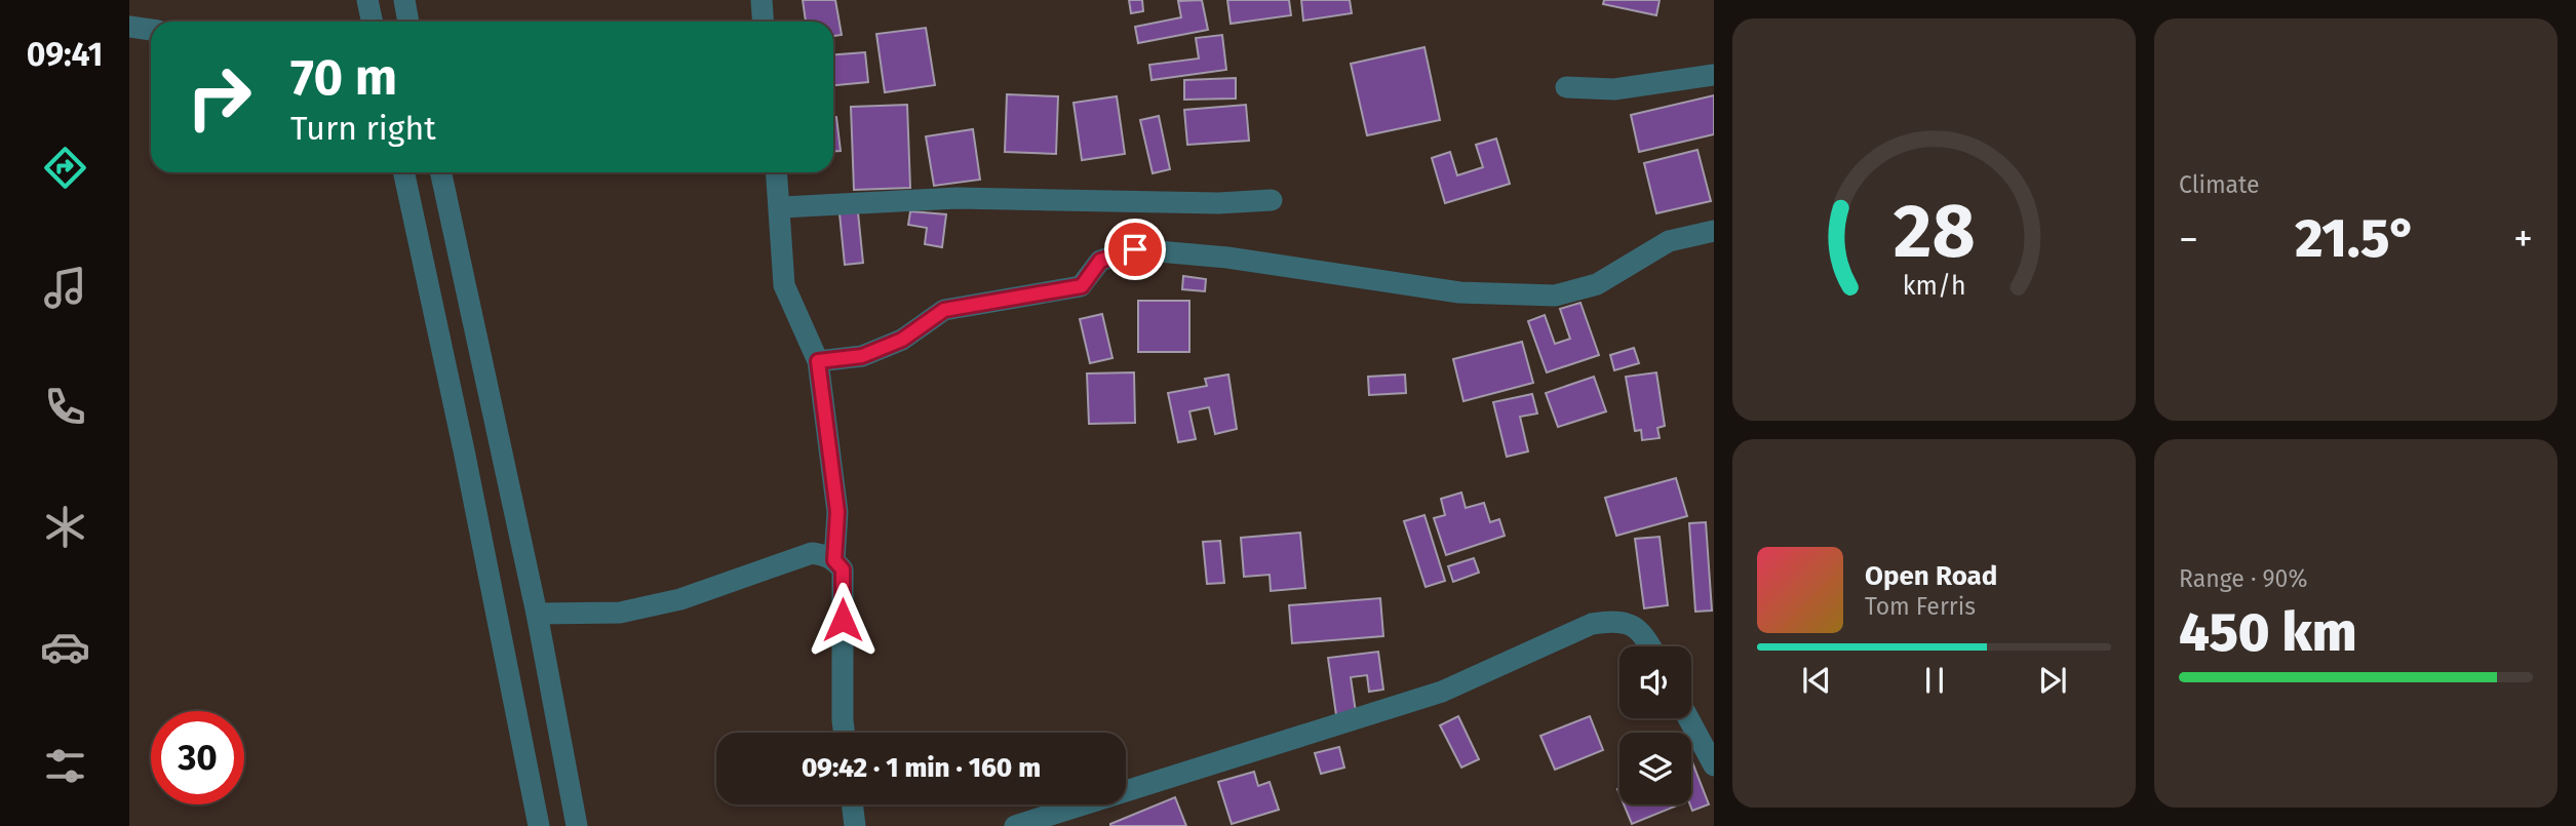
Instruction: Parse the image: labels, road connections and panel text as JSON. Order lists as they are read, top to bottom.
{
  "page": {
    "tabs": "09:41",
    "tile": [
      "Climate",
      ["Range · 90%", "450 km"]
    ],
    "turn": ["70 m", "Turn right"],
    "heat": ["−", "21.5°", "+"],
    "song": ["Open Road", "Tom Ferris"],
    "limit": "30",
    "trip": "09:42 · 1 min · 160 m",
    "gauge": ["28", "km/h"]
  }
}
